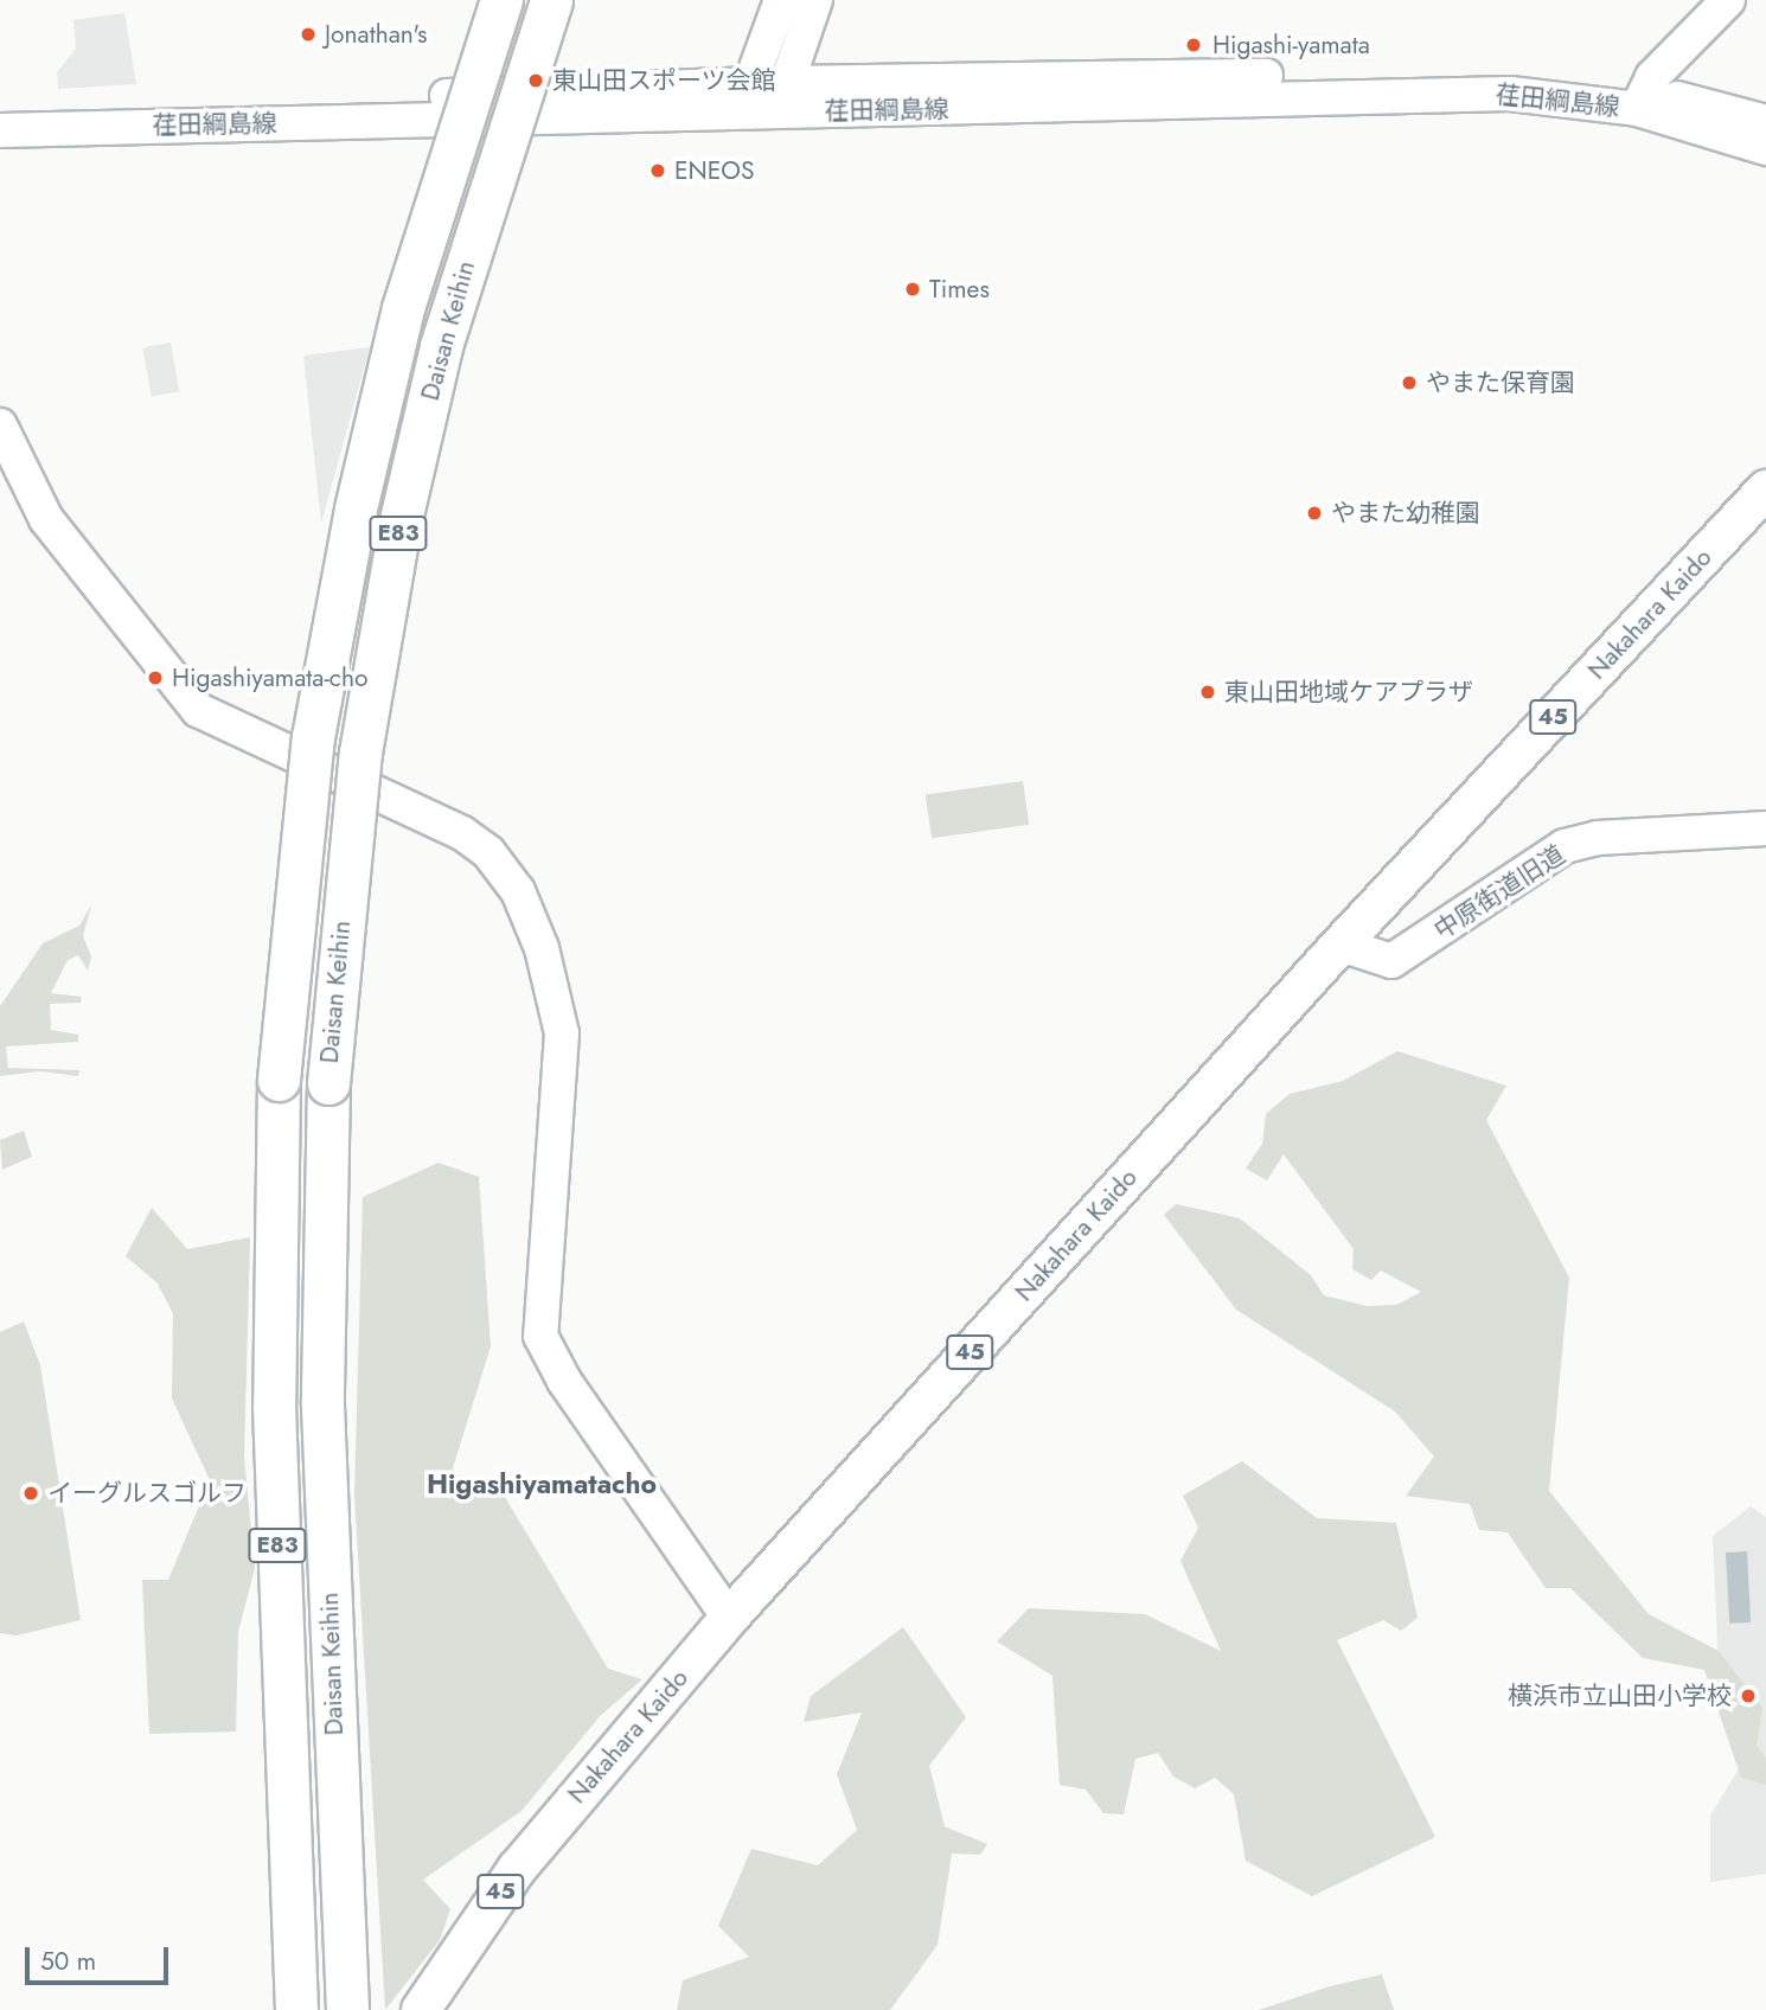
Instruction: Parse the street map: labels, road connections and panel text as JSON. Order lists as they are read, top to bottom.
{
  "streets": {
    "highway": ["Daisan Keihin", "E83"],
    "main road": [
      "荏田綱島線",
      "Nakahara Kaido",
      "45",
      "中原街道旧道"
    ]
  },
  "crossings": [
    ["Nakahara Kaido", "中原街道旧道"]
  ],
  "districts": ["Higashiyamatacho"],
  "places": [
    "Jonathan's",
    "Higashi-yamata",
    "東山田スポーツ会館",
    "ENEOS",
    "Times",
    "やまた保育園",
    "やまた幼稚園",
    "Higashiyamata-cho",
    "東山田地域ケアプラザ",
    "イーグルスゴルフ",
    "横浜市立山田小学校"
  ],
  "scale_bar": "50 m"
}
